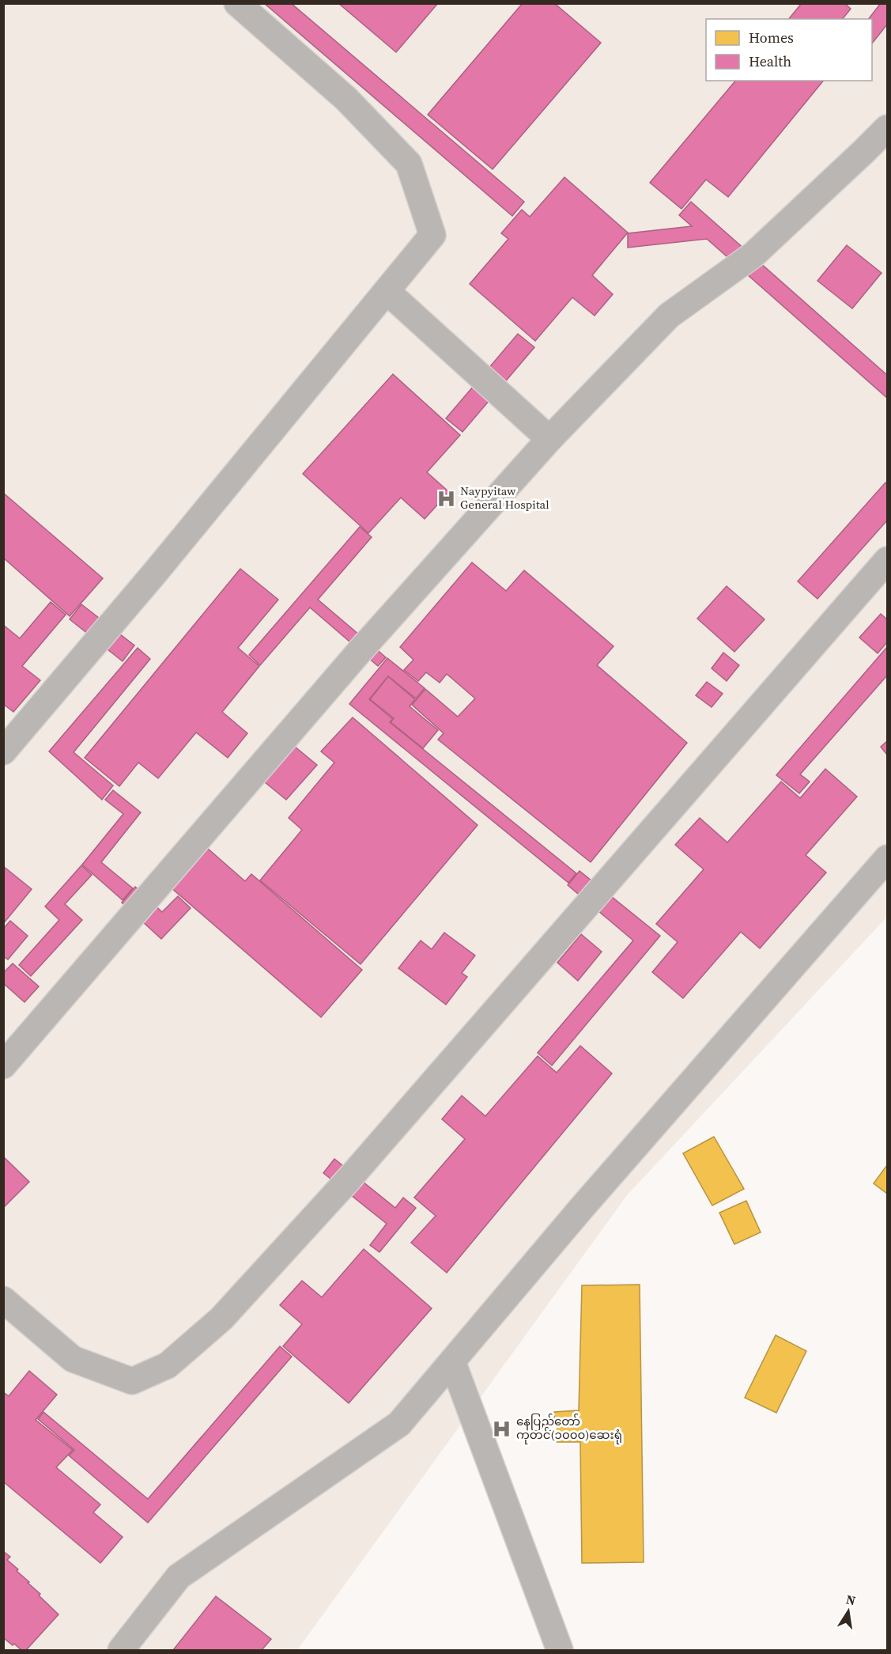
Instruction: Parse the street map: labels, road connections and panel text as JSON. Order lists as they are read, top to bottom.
{
  "places": {
    "hospital": ["Naypyitaw General Hospital", "နေပြည်တော် ကုတင်(၁၀၀၀)ဆေးရုံ"]
  },
  "legend": ["Homes", "Health"],
  "north": "top"
}
